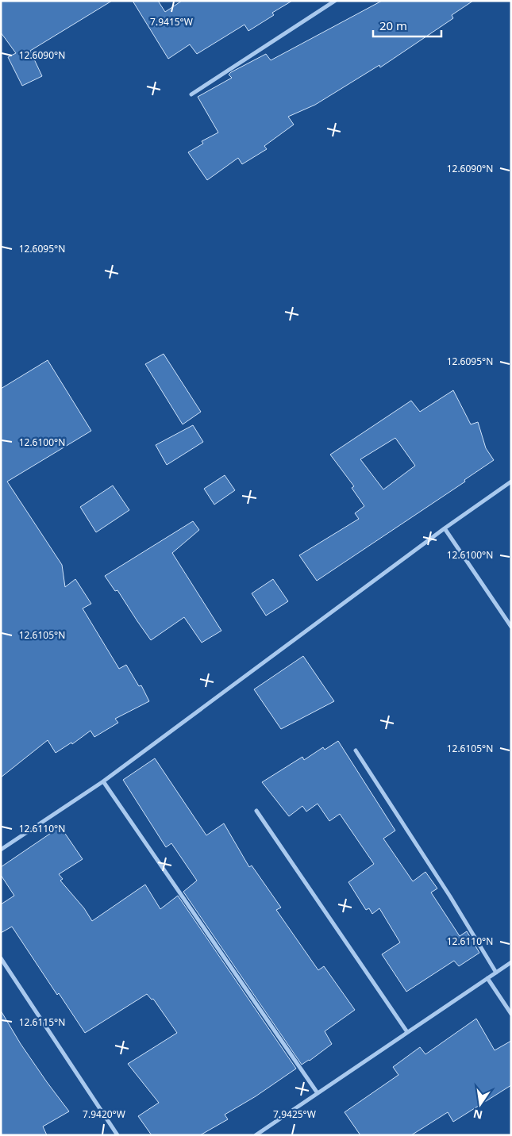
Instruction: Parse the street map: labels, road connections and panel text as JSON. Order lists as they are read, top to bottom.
{
  "scale_bar": "20 m",
  "north": "bottom",
  "coordinates": [
    "7.9415°W",
    "12.6090°N",
    "12.6095°N",
    "12.6100°N",
    "12.6105°N",
    "12.6110°N",
    "12.6115°N",
    "7.9420°W",
    "7.9425°W"
  ]
}
